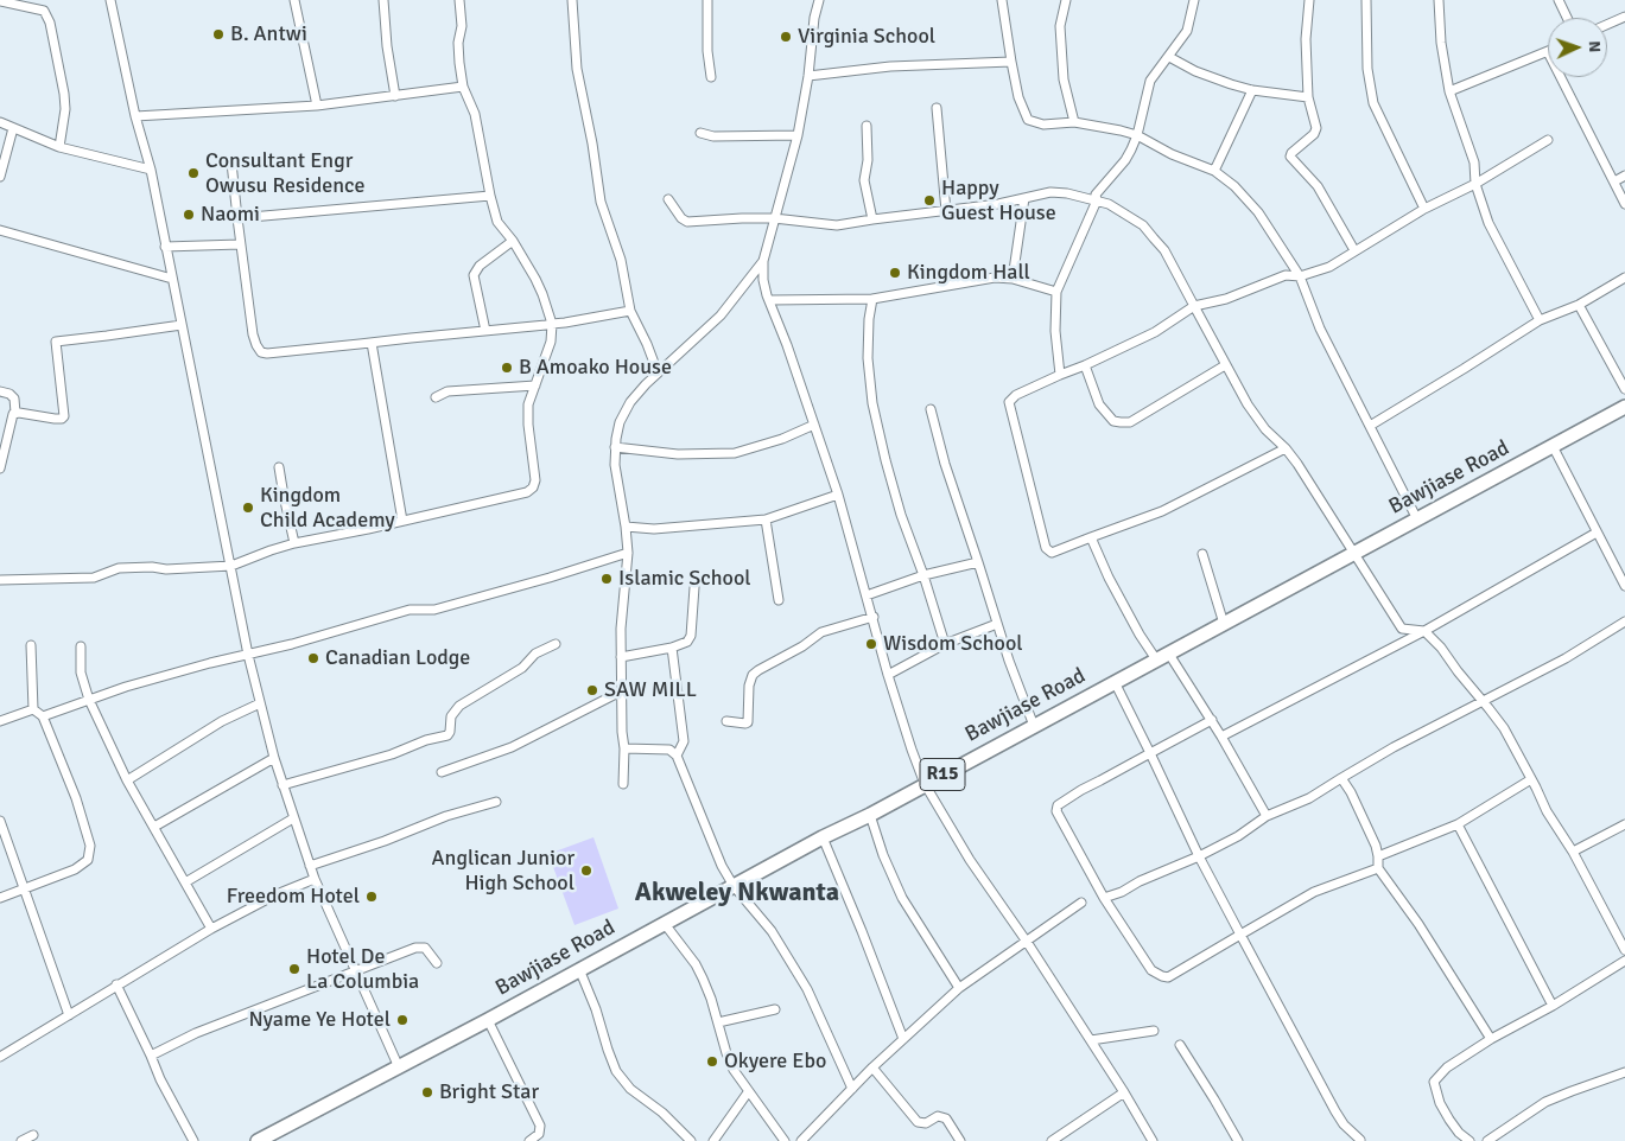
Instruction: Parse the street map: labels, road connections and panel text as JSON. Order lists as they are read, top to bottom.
{
  "streets": {
    "main road": ["Bawjiase Road", "R15"]
  },
  "districts": ["Akweley Nkwanta"],
  "places": [
    "B. Antwi",
    "Virginia School",
    "Consultant Engr Owusu Residence",
    "Happy Guest House",
    "Naomi",
    "Kingdom Hall",
    "B Amoako House",
    "Kingdom Child Academy",
    "Islamic School",
    "Wisdom School",
    "Canadian Lodge",
    "SAW MILL",
    "Anglican Junior High School",
    "Freedom Hotel",
    "Hotel De La Columbia",
    "Nyame Ye Hotel",
    "Okyere Ebo",
    "Bright Star"
  ],
  "north": "right"
}
